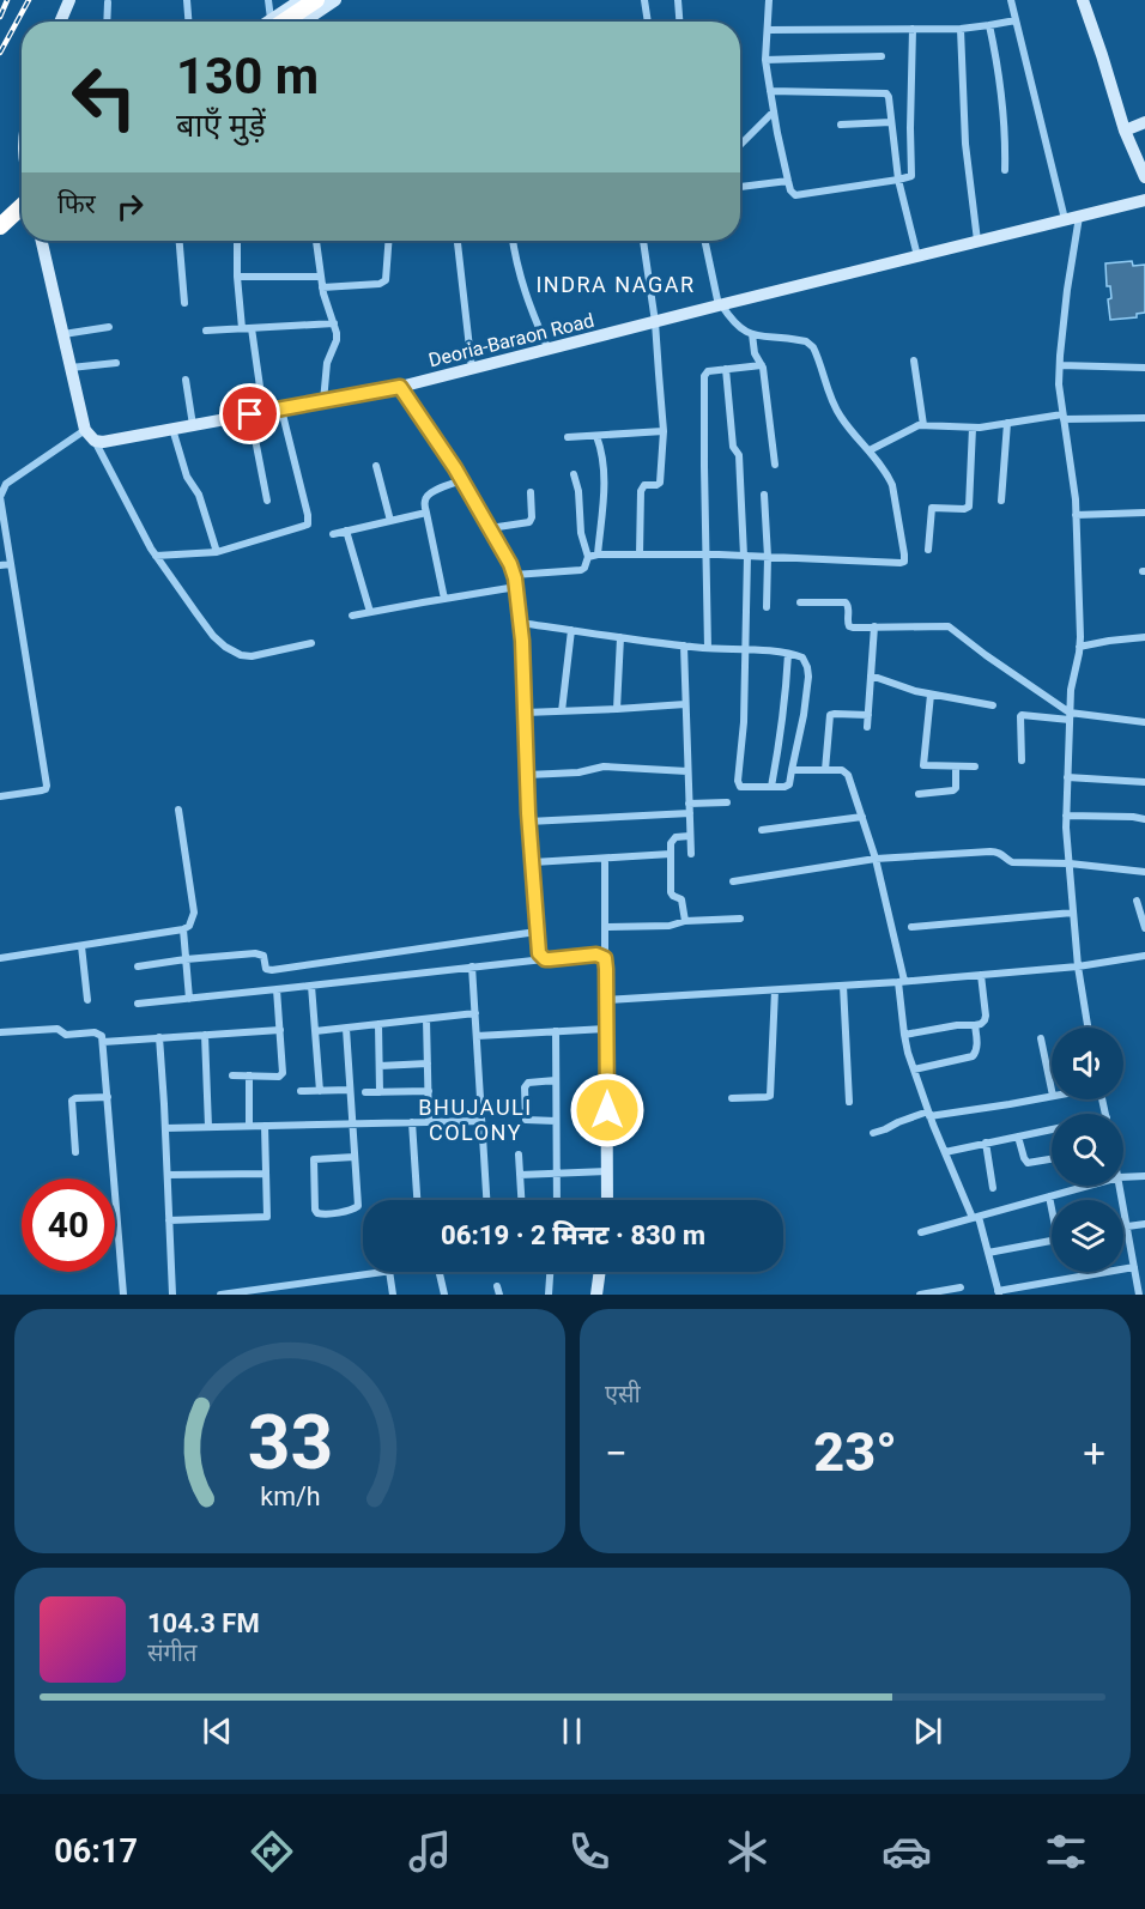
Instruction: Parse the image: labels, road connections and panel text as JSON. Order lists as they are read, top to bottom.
{
  "streets": {
    "street": ["Deoria-Baraon Road"]
  },
  "districts": ["INDRA NAGAR", "BHUJAULI COLONY"],
  "page": {
    "turn": ["130 m", "बाएँ मुड़ें"],
    "then": "फिर",
    "limit": "40",
    "trip": "06:19 · 2 मिनट · 830 m",
    "tile": "एसी",
    "heat": ["−", "23°", "+"],
    "song": ["104.3 FM", "संगीत"],
    "tabs": "06:17",
    "gauge": ["33", "km/h"]
  }
}
